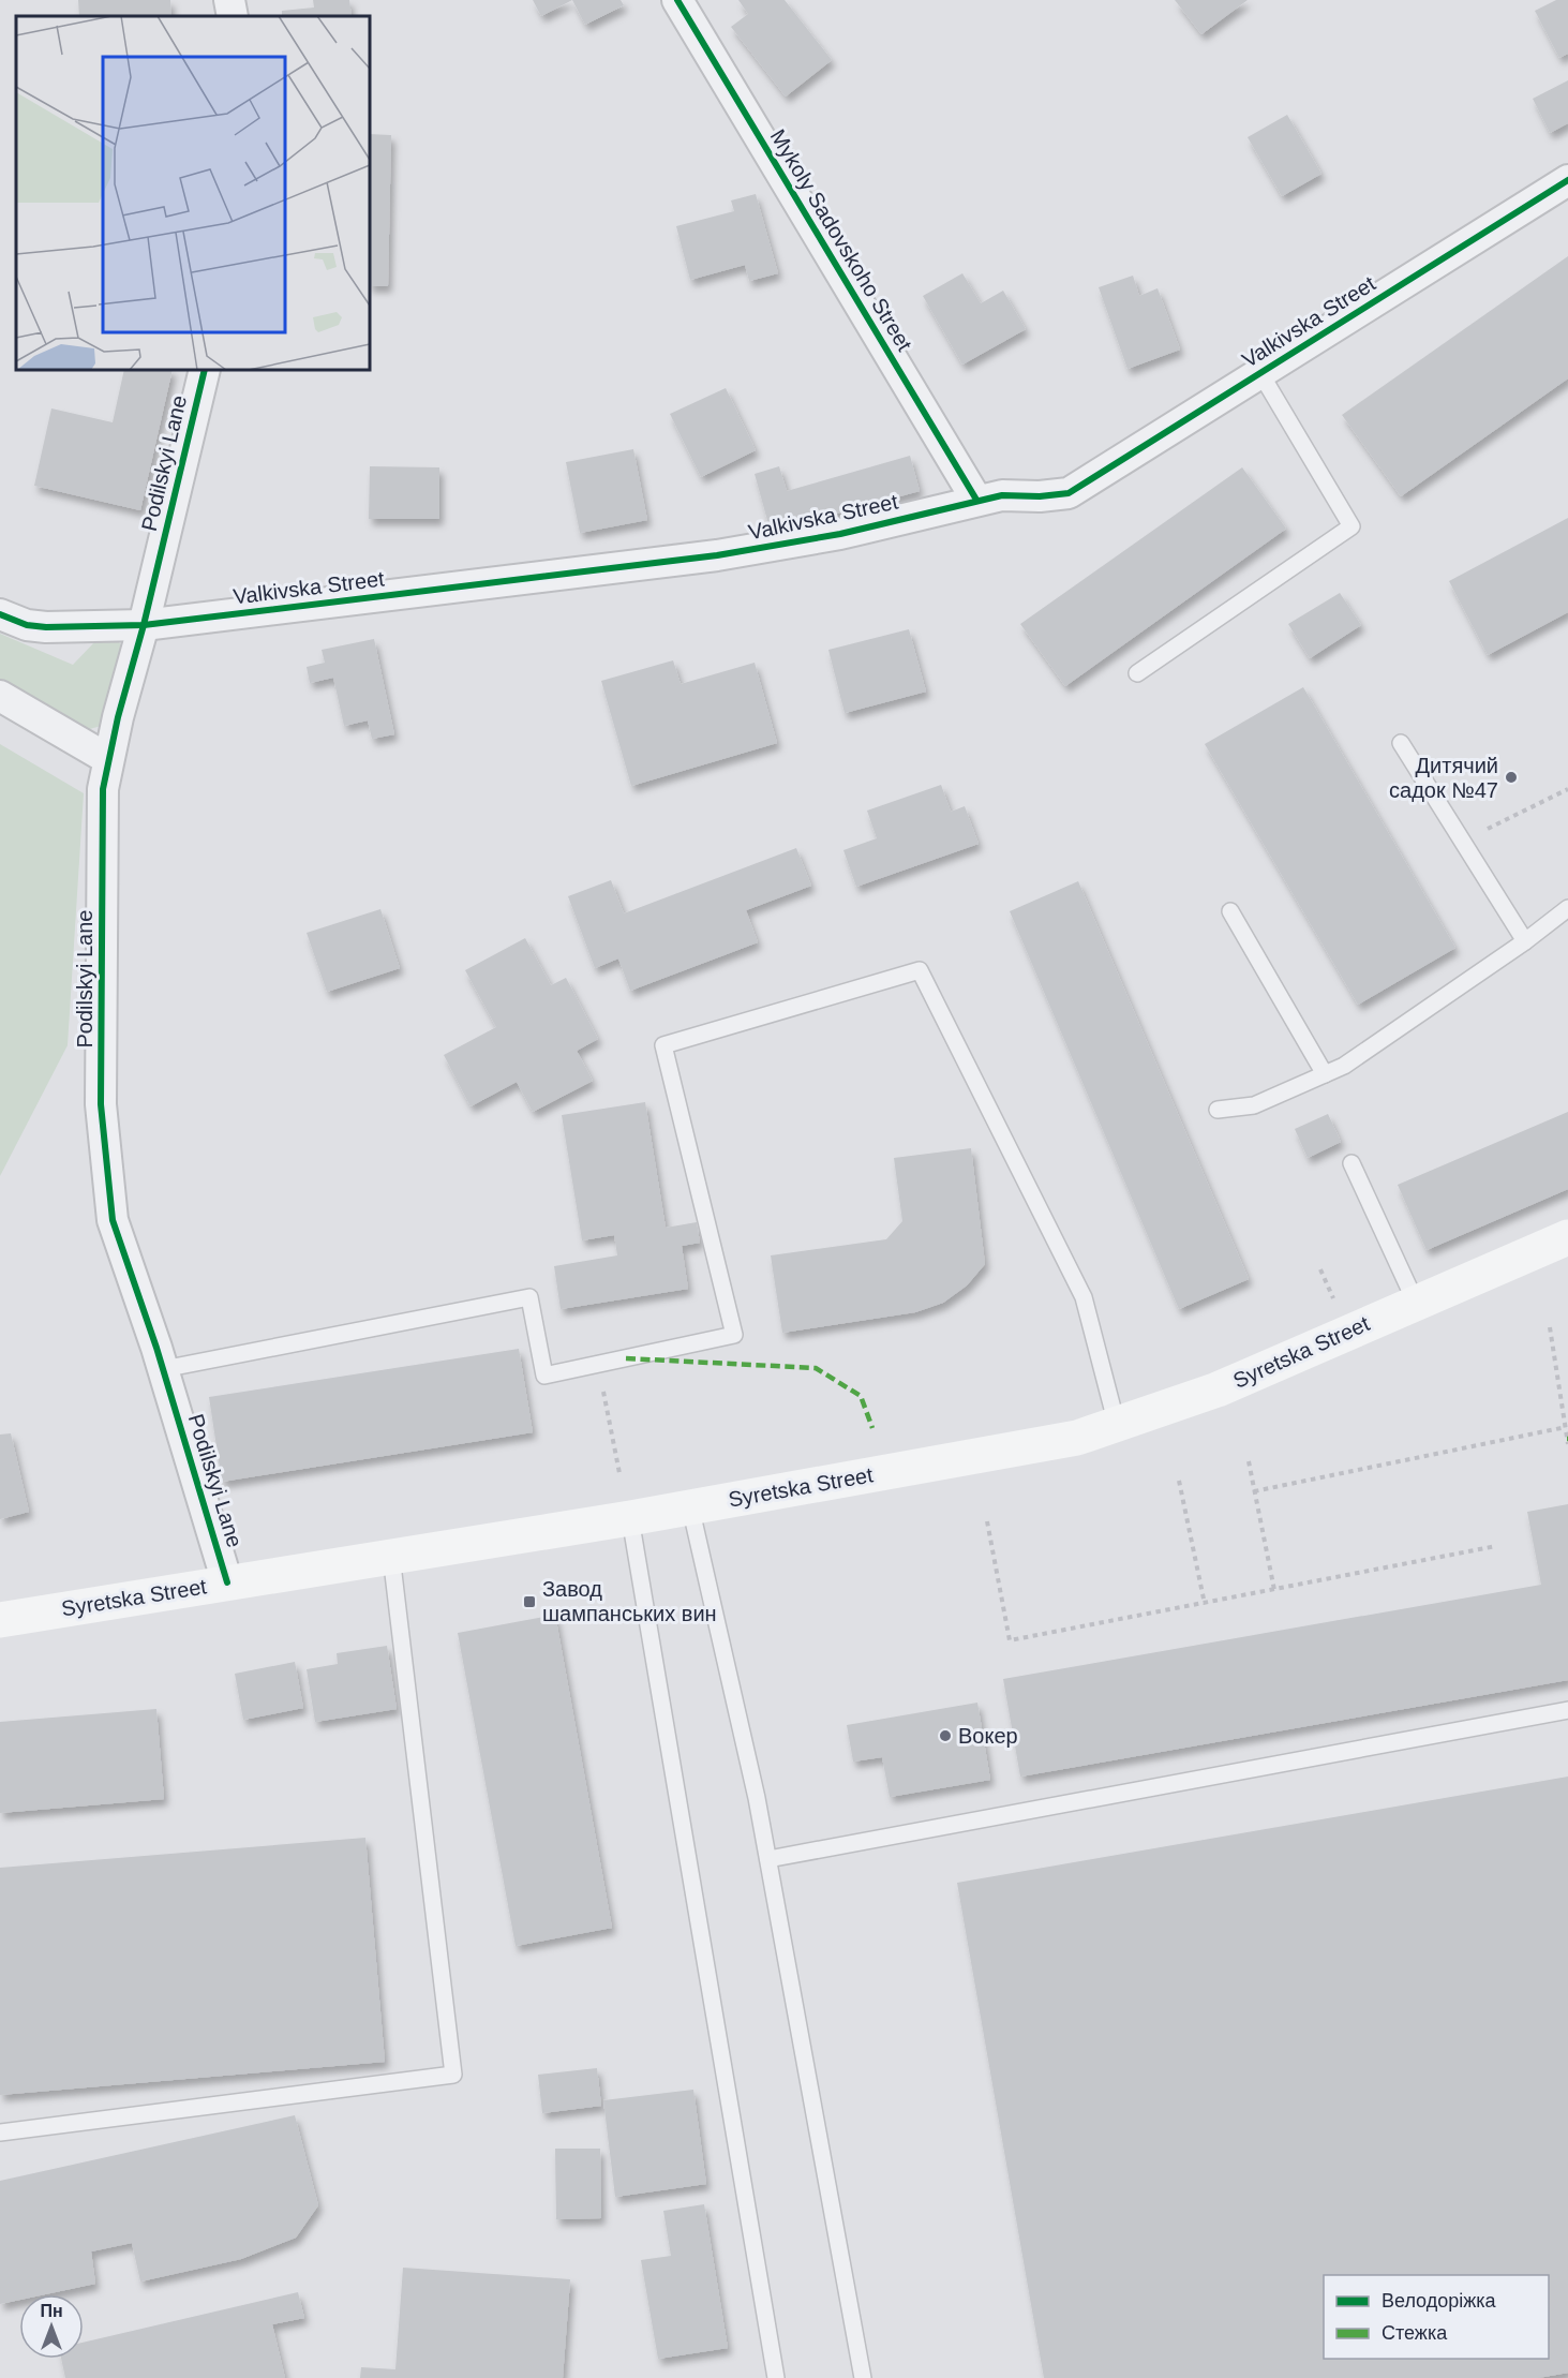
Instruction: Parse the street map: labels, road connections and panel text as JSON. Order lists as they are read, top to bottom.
{
  "streets": {
    "main road": ["Syretska Street"],
    "street": ["Mykoly Sadovskoho Street", "Valkivska Street", "Podilskyi Lane"]
  },
  "crossings": [
    ["Mykoly Sadovskoho Street", "Valkivska Street"],
    ["Valkivska Street", "Podilskyi Lane"],
    ["Podilskyi Lane", "Syretska Street"]
  ],
  "places": {
    "other": ["Дитячий садок №47", "Вокер"],
    "transit": ["Завод шампанських вин"]
  },
  "legend": ["Велодоріжка", "Стежка"],
  "north": "top"
}
